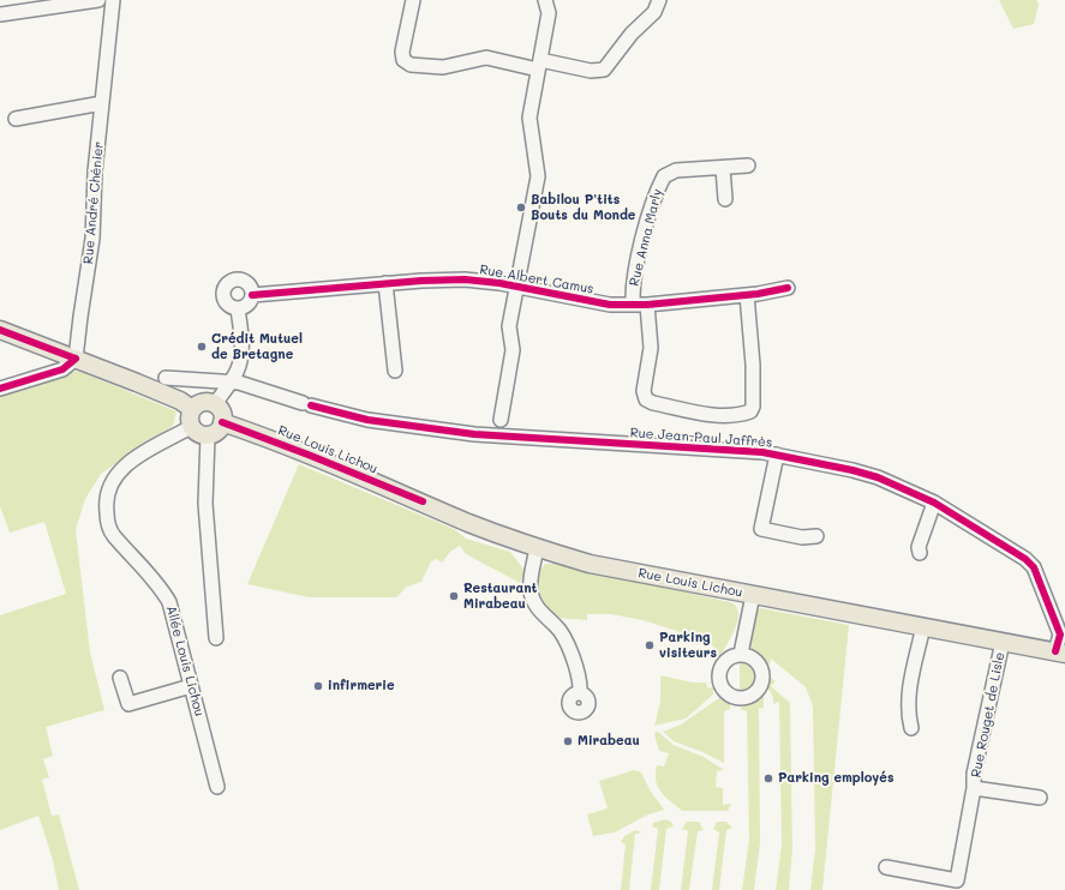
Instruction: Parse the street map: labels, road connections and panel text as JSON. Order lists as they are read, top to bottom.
{
  "streets": {
    "main road": ["Rue Louis Lichou"],
    "street": [
      "Rue André Chénier",
      "Rue Anna Marly",
      "Rue Albert Camus",
      "Rue Jean-Paul Jaffrès",
      "Allée Louis Lichou",
      "Rue Rouget de Lisle"
    ]
  },
  "crossings": [
    ["Rue Anna Marly", "Rue Albert Camus"],
    ["Rue Jean-Paul Jaffrès", "Rue Louis Lichou"],
    ["Rue Louis Lichou", "Allée Louis Lichou"],
    ["Rue Louis Lichou", "Rue Rouget de Lisle"]
  ],
  "places": [
    "Babilou P'tits Bouts du Monde",
    "Crédit Mutuel de Bretagne",
    "Restaurant Mirabeau",
    "Parking visiteurs",
    "infirmerie",
    "Mirabeau",
    "Parking employés"
  ]
}
